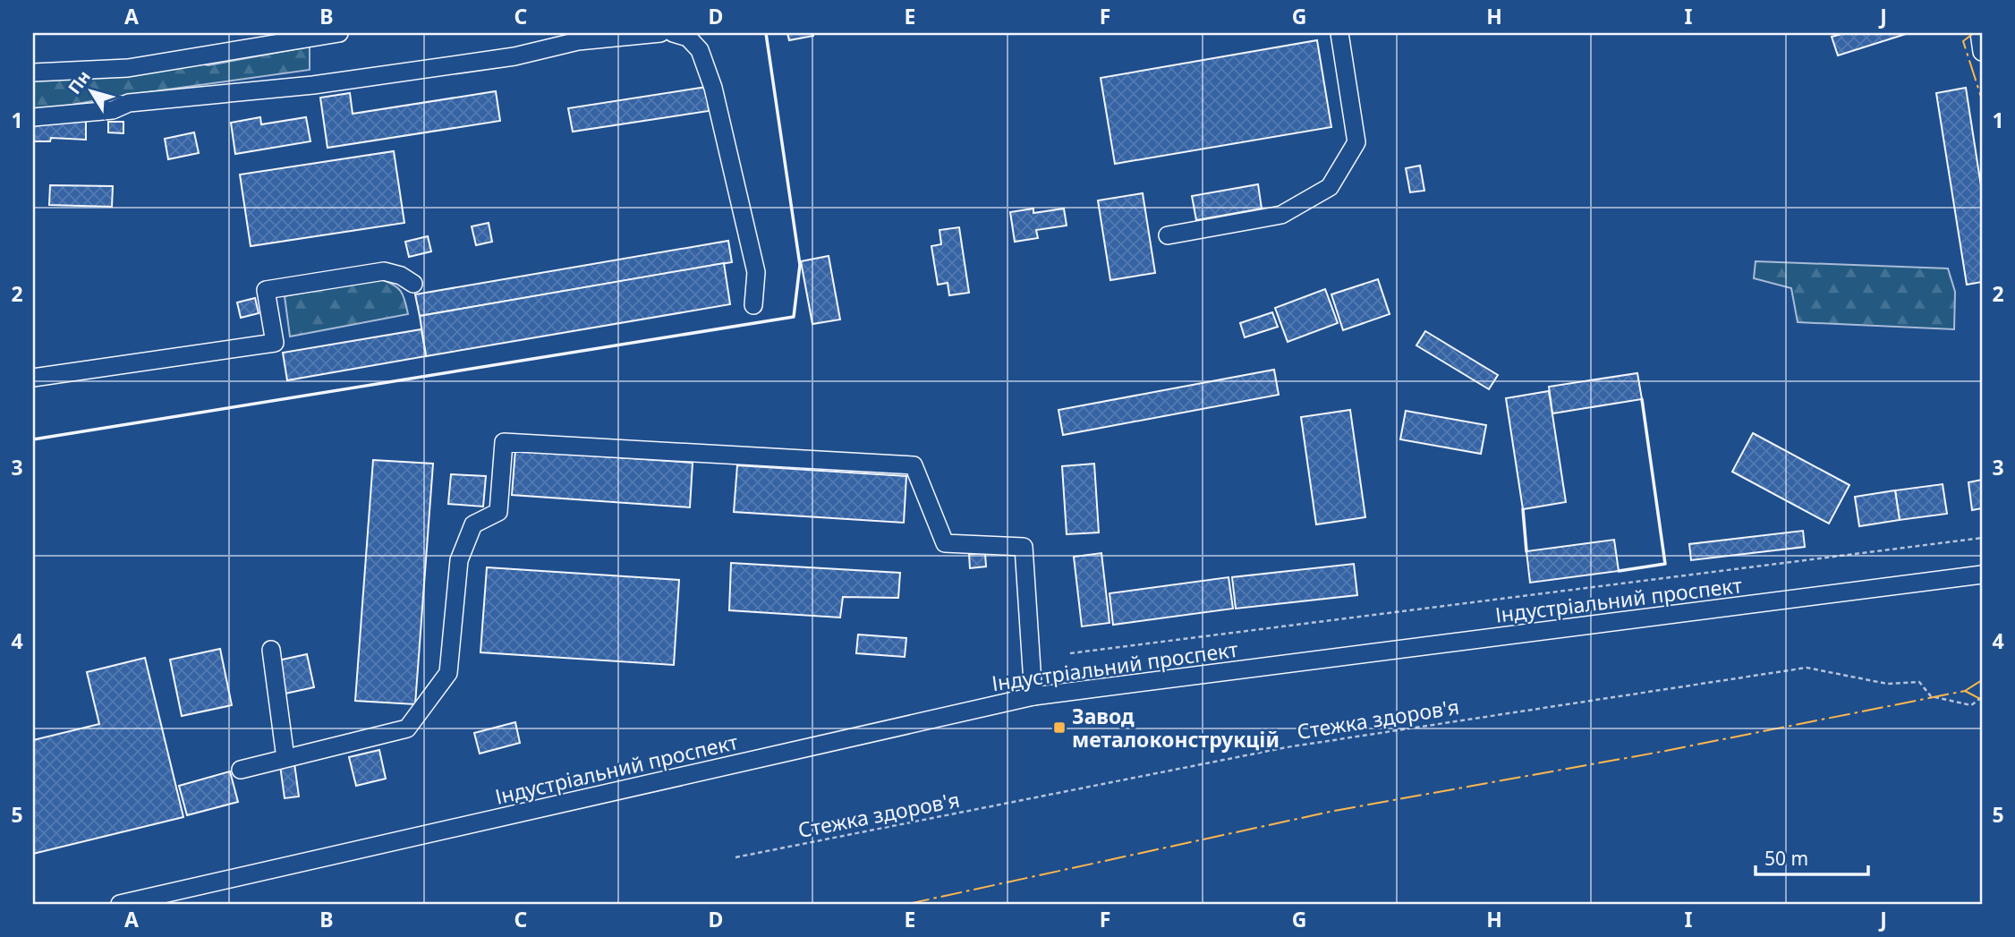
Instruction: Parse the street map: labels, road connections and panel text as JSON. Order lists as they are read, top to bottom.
{
  "streets": {
    "street": ["Індустріальний проспект"],
    "path": ["Стежка здоров'я"]
  },
  "places": {
    "transit": ["Завод металоконструкцій"]
  },
  "scale_bar": "50 m",
  "north": "top left",
  "grid": {
    "columns": [
      "A",
      "B",
      "C",
      "D",
      "E",
      "F",
      "G",
      "H",
      "I",
      "J"
    ],
    "rows": [
      "1",
      "2",
      "3",
      "4",
      "5"
    ]
  }
}
